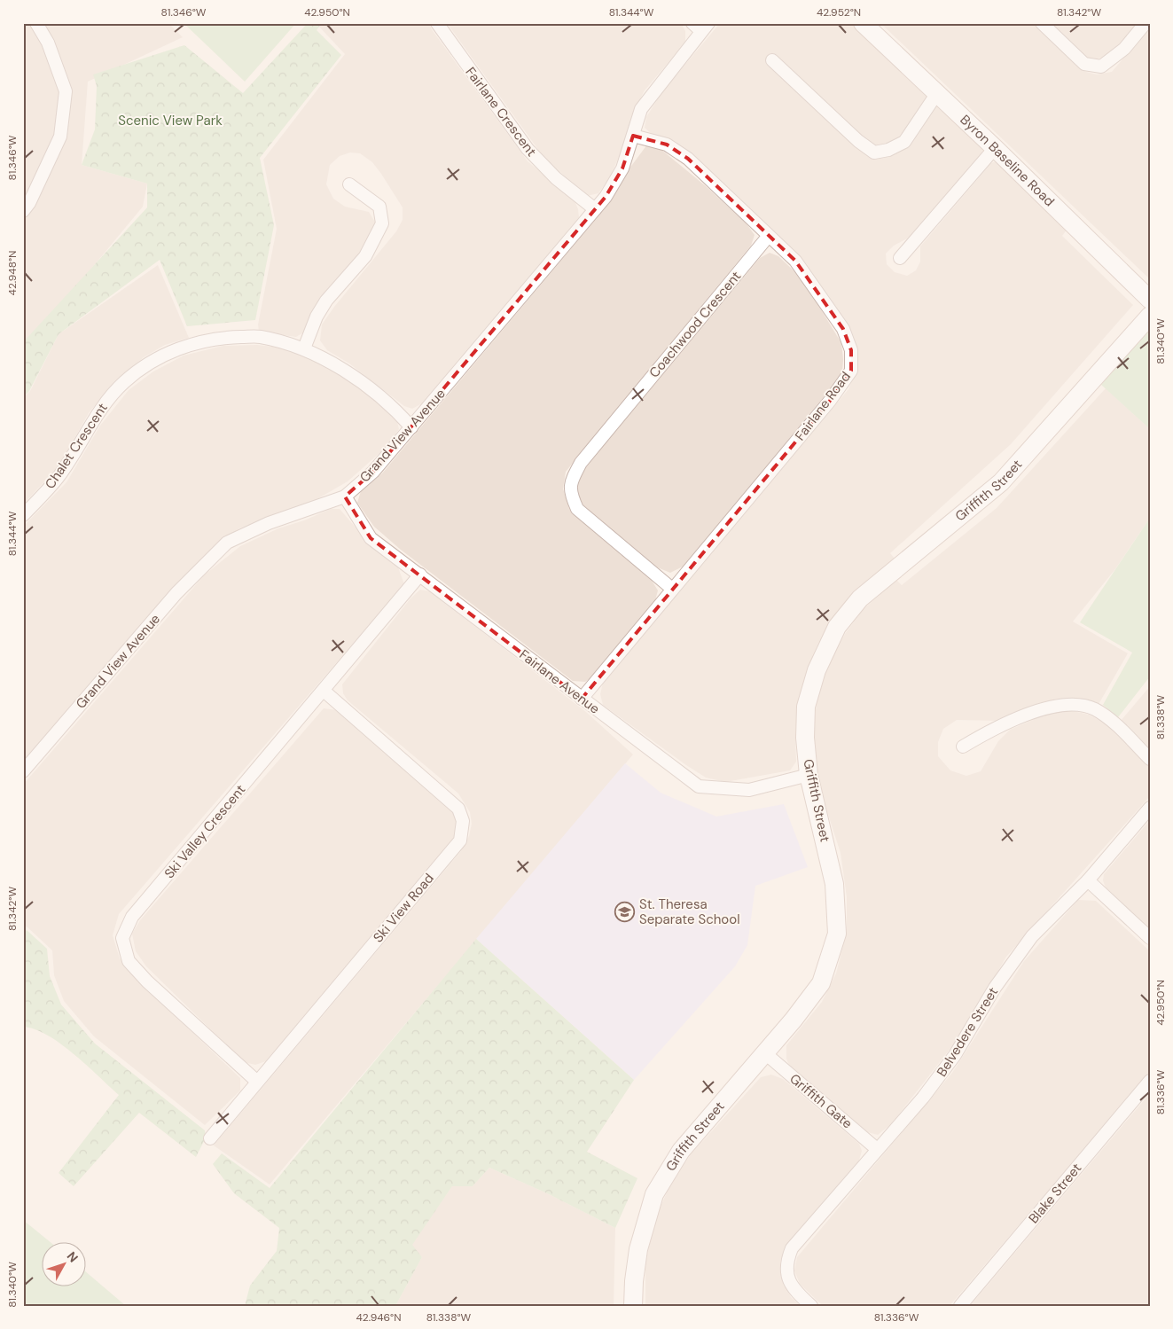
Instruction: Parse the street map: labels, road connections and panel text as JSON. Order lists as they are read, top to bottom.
{
  "streets": {
    "street": [
      "Fairlane Crescent",
      "Byron Baseline Road",
      "Coachwood Crescent",
      "Fairlane Road",
      "Grand View Avenue",
      "Chalet Crescent",
      "Griffith Street",
      "Fairlane Avenue",
      "Ski Valley Crescent",
      "Ski View Road",
      "Belvedere Street",
      "Griffith Gate",
      "Blake Street"
    ]
  },
  "crossings": [
    ["Fairlane Crescent", "Grand View Avenue"],
    ["Coachwood Crescent", "Fairlane Road"],
    ["Fairlane Road", "Grand View Avenue"],
    ["Fairlane Road", "Fairlane Avenue"],
    ["Grand View Avenue", "Chalet Crescent"],
    ["Grand View Avenue", "Fairlane Avenue"],
    ["Griffith Street", "Fairlane Avenue"],
    ["Griffith Street", "Griffith Gate"],
    ["Fairlane Avenue", "Ski Valley Crescent"],
    ["Ski Valley Crescent", "Ski View Road"],
    ["Belvedere Street", "Griffith Gate"]
  ],
  "parks": ["Scenic View Park"],
  "places": {
    "school or university": ["St. Theresa Separate School"]
  },
  "north": "top right",
  "coordinates": [
    "81.346°W",
    "42.950°N",
    "81.344°W",
    "42.952°N",
    "81.342°W",
    "42.948°N",
    "81.340°W",
    "81.338°W",
    "81.336°W",
    "42.946°N"
  ]
}
